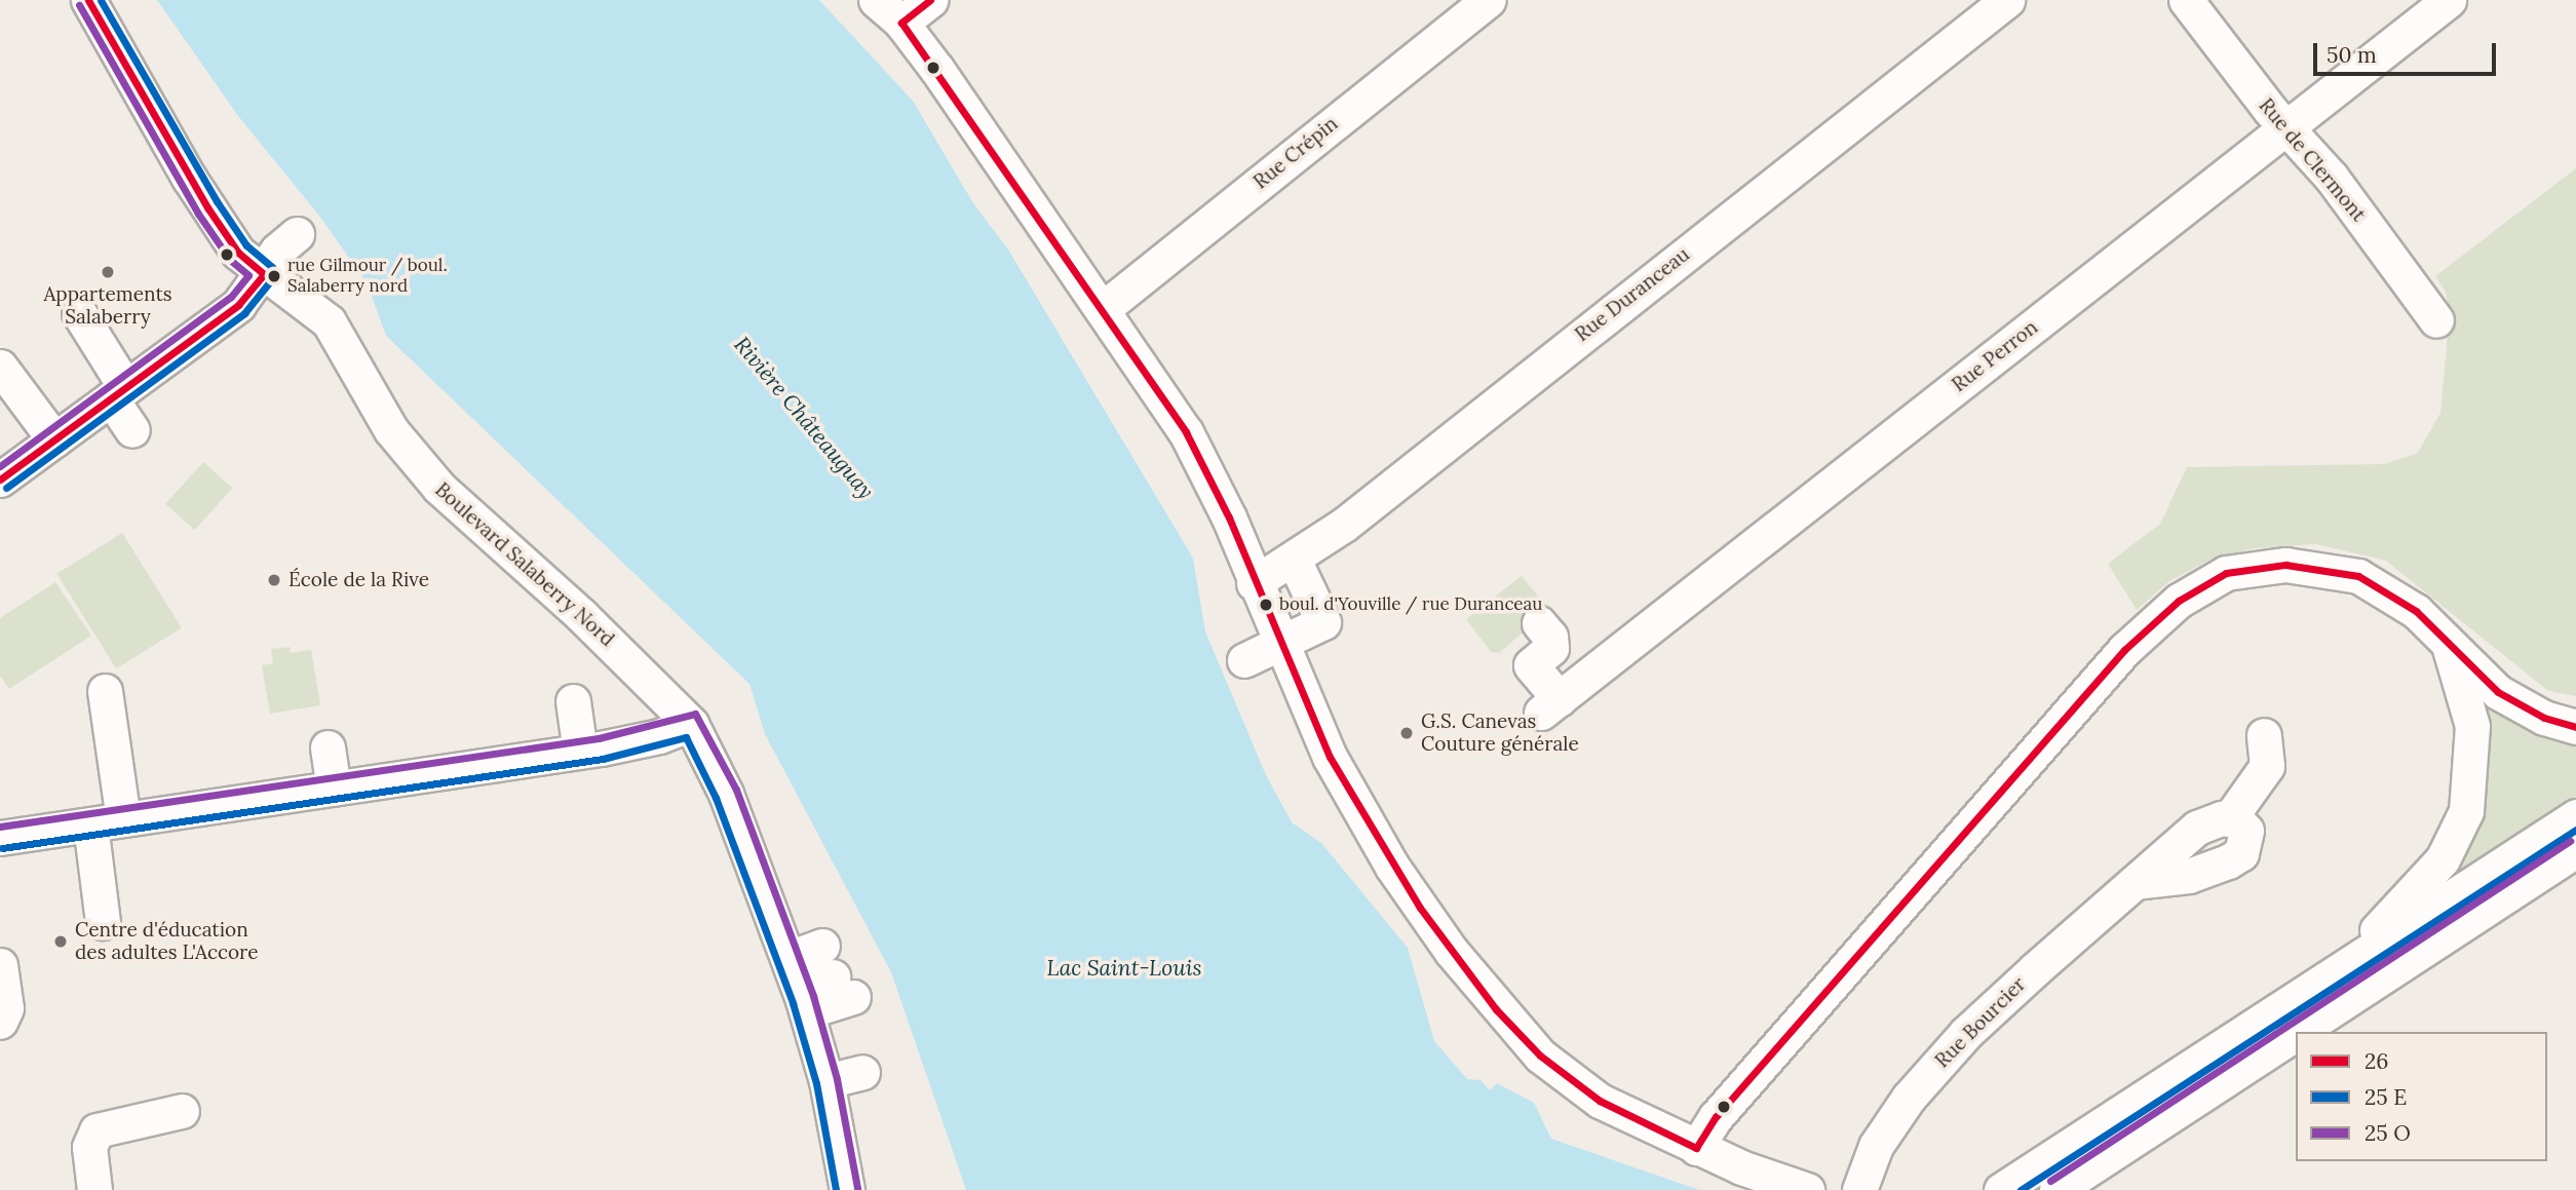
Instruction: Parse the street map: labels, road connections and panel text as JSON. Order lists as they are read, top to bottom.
{
  "streets": {
    "street": [
      "Rue Crépin",
      "Rue de Clermont",
      "Rue Duranceau",
      "Rue Perron",
      "Boulevard Salaberry Nord",
      "Rue Bourcier"
    ]
  },
  "crossings": [
    ["Rue de Clermont", "Rue Perron"]
  ],
  "water": ["Rivière Châteauguay", "Lac Saint-Louis"],
  "places": [
    "Appartements Salaberry",
    "rue Gilmour / boul. Salaberry nord",
    "École de la Rive",
    "boul. d'Youville / rue Duranceau",
    "G.S. Canevas Couture générale",
    "Centre d'éducation des adultes L'Accore"
  ],
  "lines": ["transit line 26"],
  "legend": ["26", "25 E", "25 O"],
  "scale_bar": "50 m"
}
